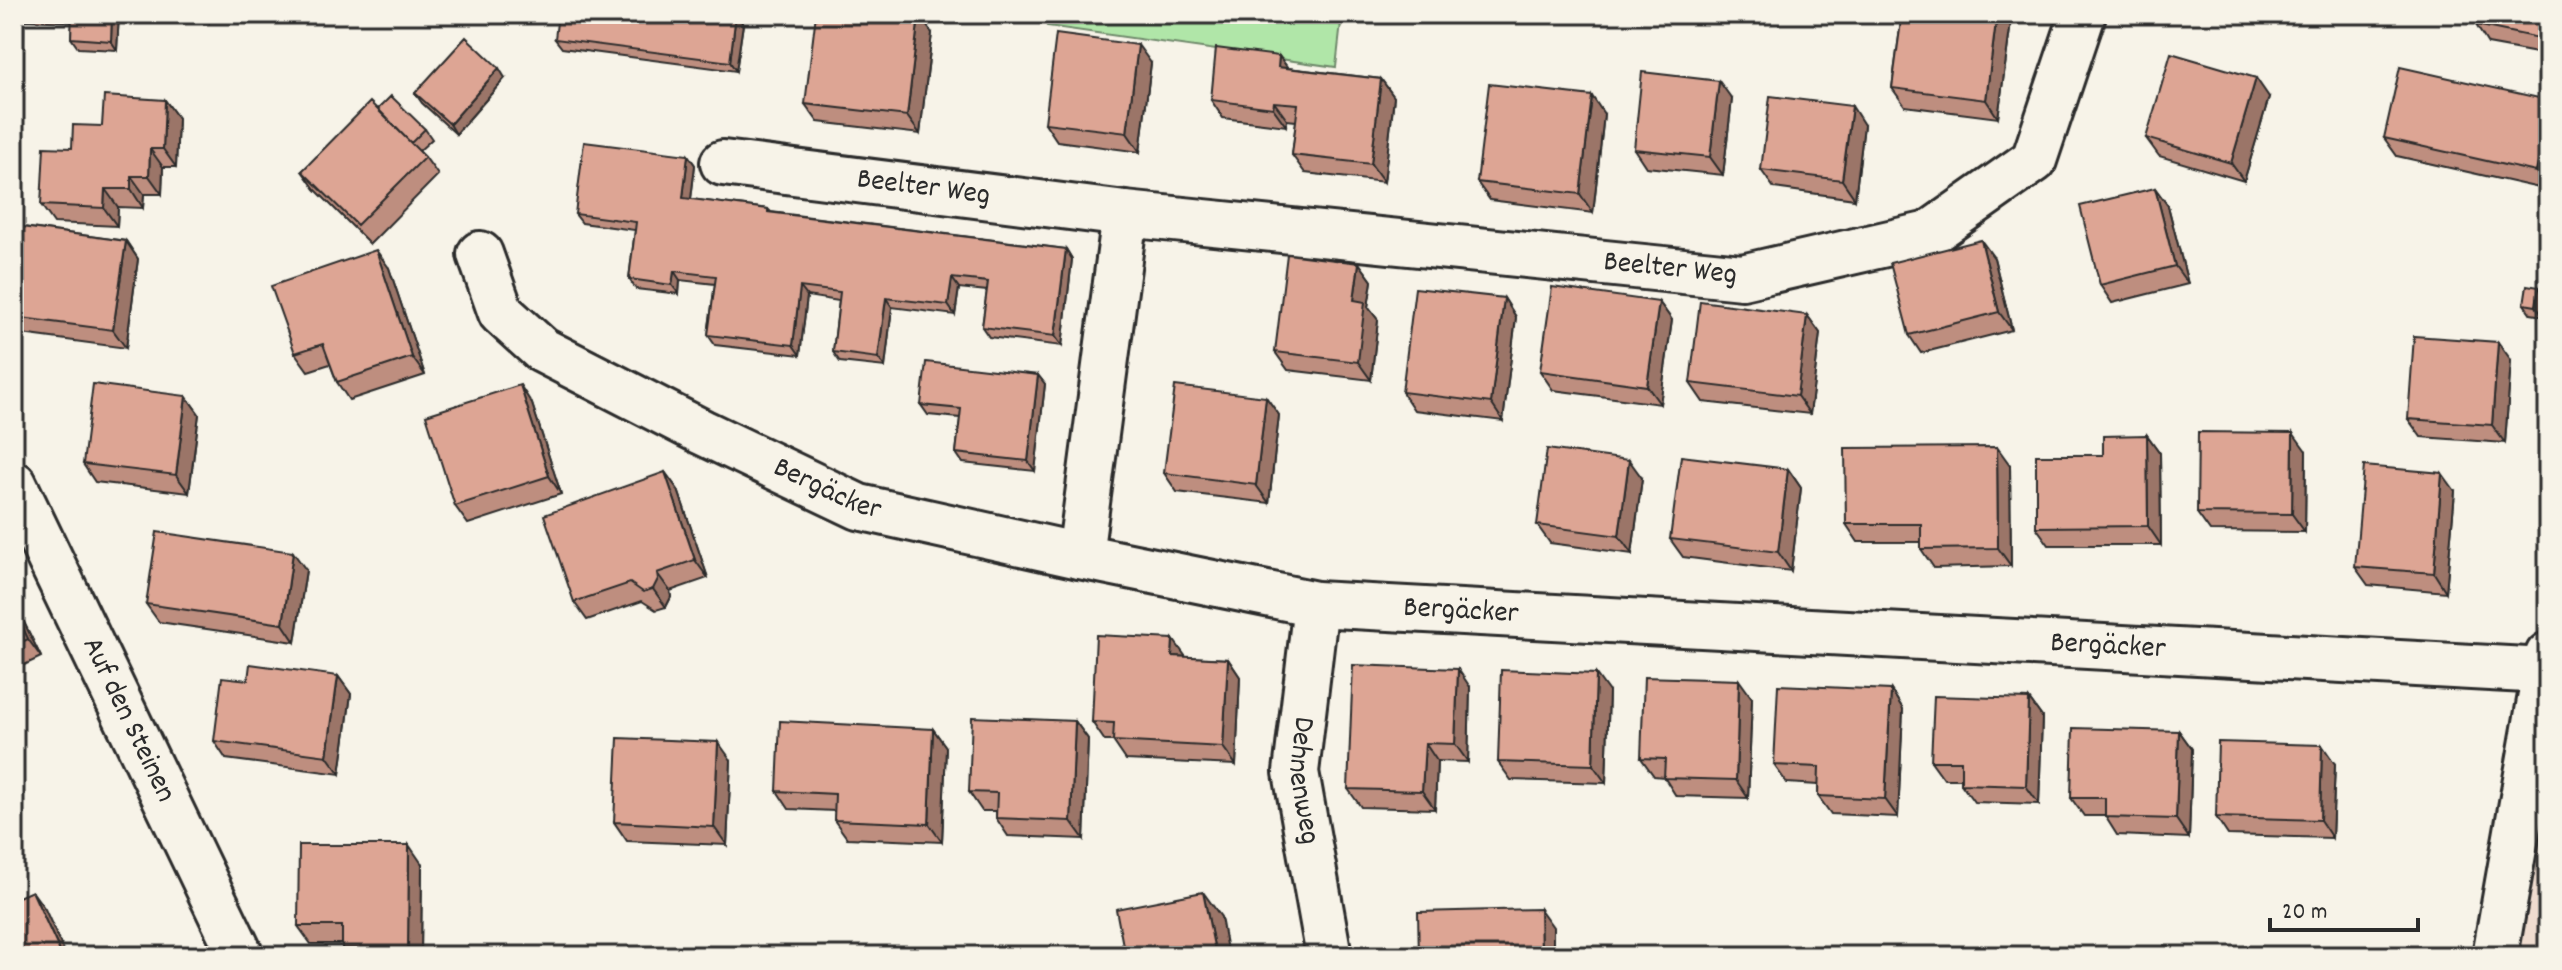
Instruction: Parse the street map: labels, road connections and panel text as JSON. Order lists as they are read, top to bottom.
{
  "streets": {
    "street": [
      "Beelter Weg",
      "Bergäcker",
      "Auf den Steinen",
      "Dehnenweg"
    ]
  },
  "crossings": [
    ["Bergäcker", "Dehnenweg"]
  ],
  "scale_bar": "20 m"
}
